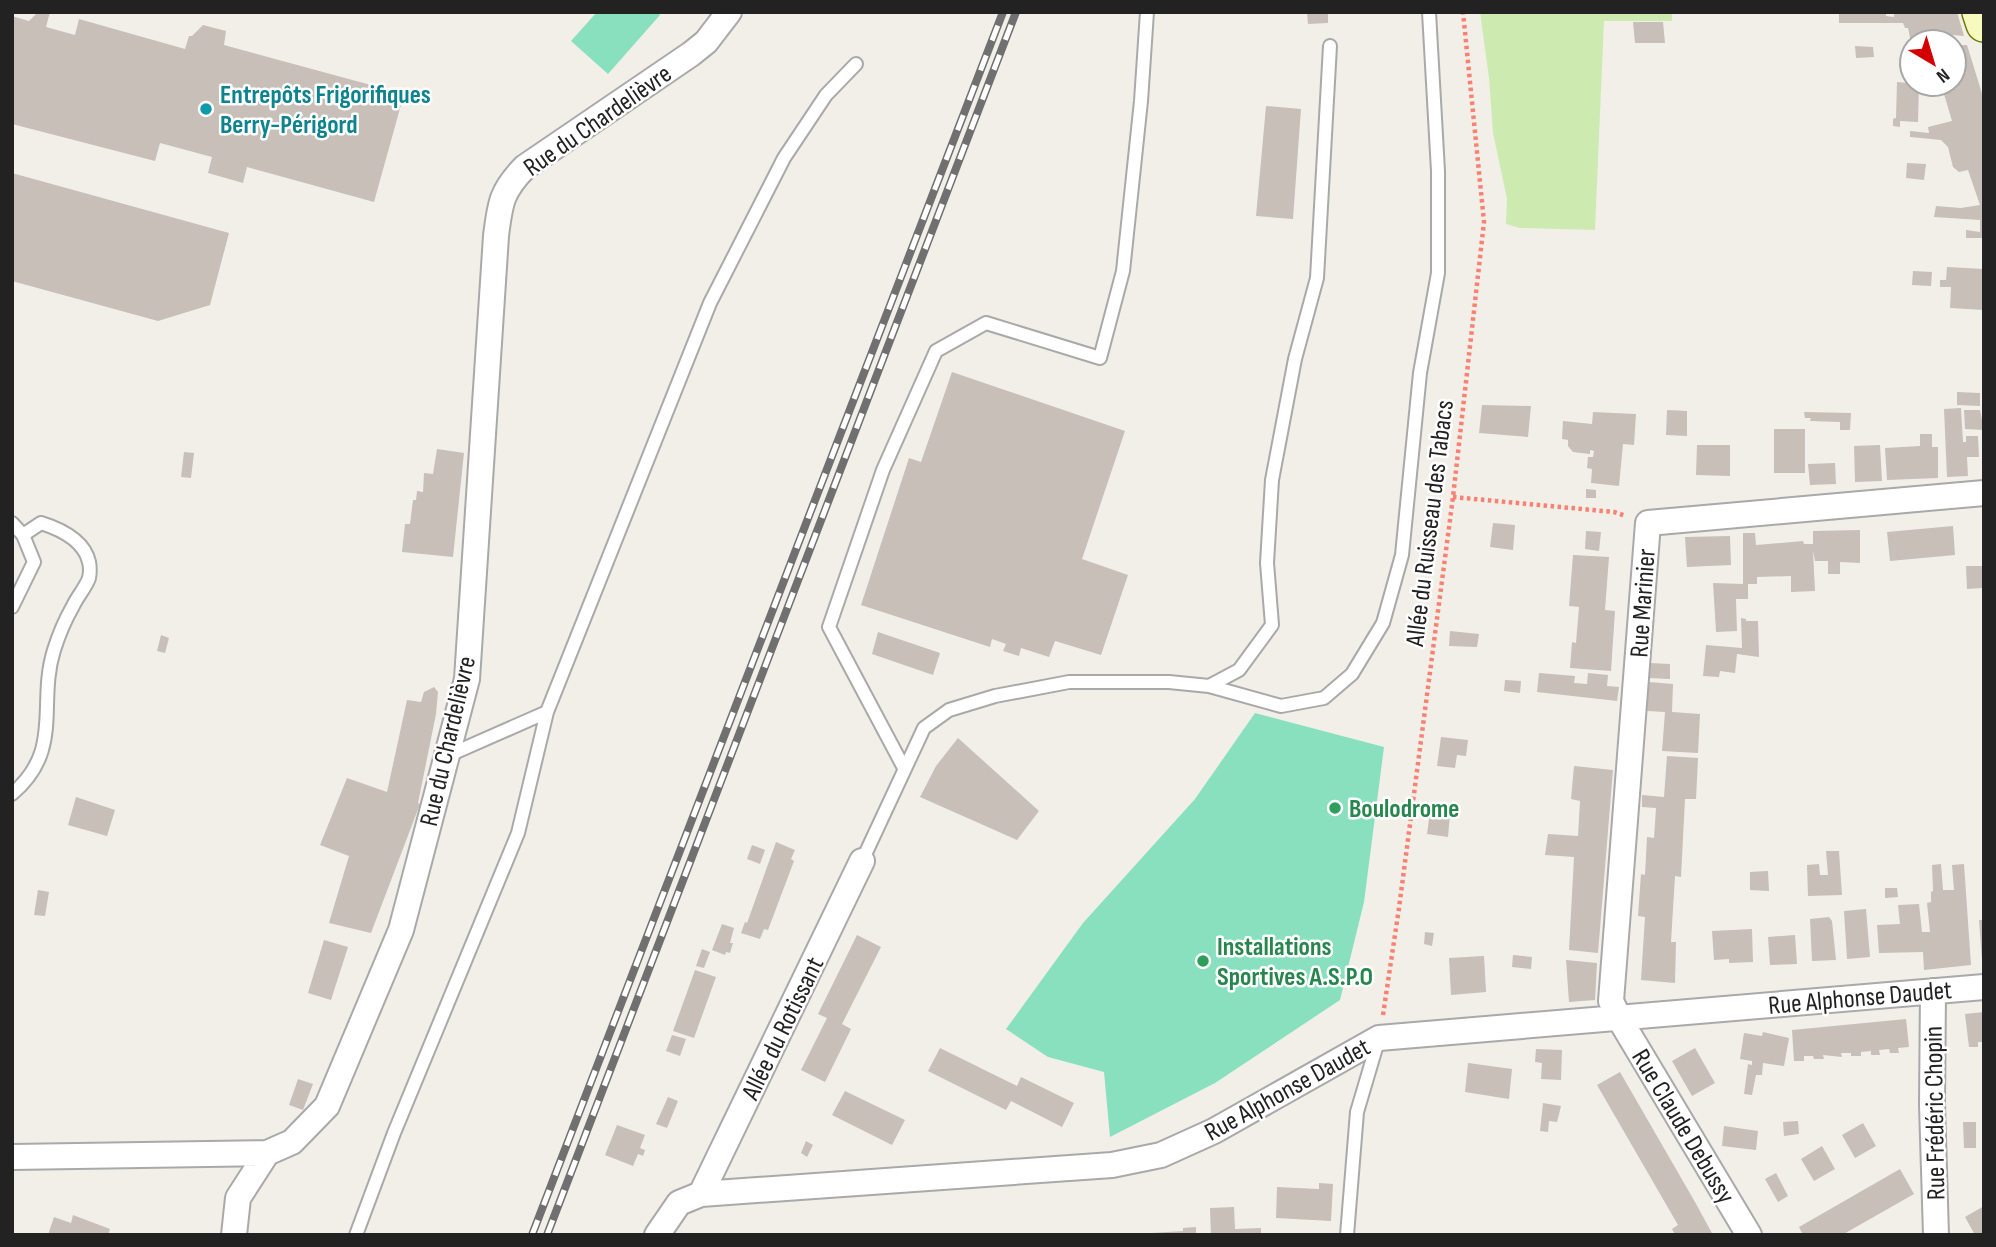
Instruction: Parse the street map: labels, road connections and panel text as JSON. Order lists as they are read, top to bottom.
{
  "streets": {
    "street": [
      "Rue du Chardelièvre",
      "Rue Marinier",
      "Rue Alphonse Daudet",
      "Allée du Rotissant",
      "Rue Frédéric Chopin",
      "Rue Claude Debussy"
    ],
    "path": ["Allée du Ruisseau des Tabacs"]
  },
  "crossings": [
    ["Allée du Ruisseau des Tabacs", "Rue Alphonse Daudet"],
    ["Rue Marinier", "Rue Alphonse Daudet"],
    ["Rue Marinier", "Rue Claude Debussy"],
    ["Rue Alphonse Daudet", "Allée du Rotissant"],
    ["Rue Alphonse Daudet", "Rue Frédéric Chopin"],
    ["Rue Alphonse Daudet", "Rue Claude Debussy"]
  ],
  "places": ["Entrepôts Frigorifiques Berry-Périgord", "Boulodrome", "Installations Sportives A.S.P.O"],
  "north": "bottom right"
}
